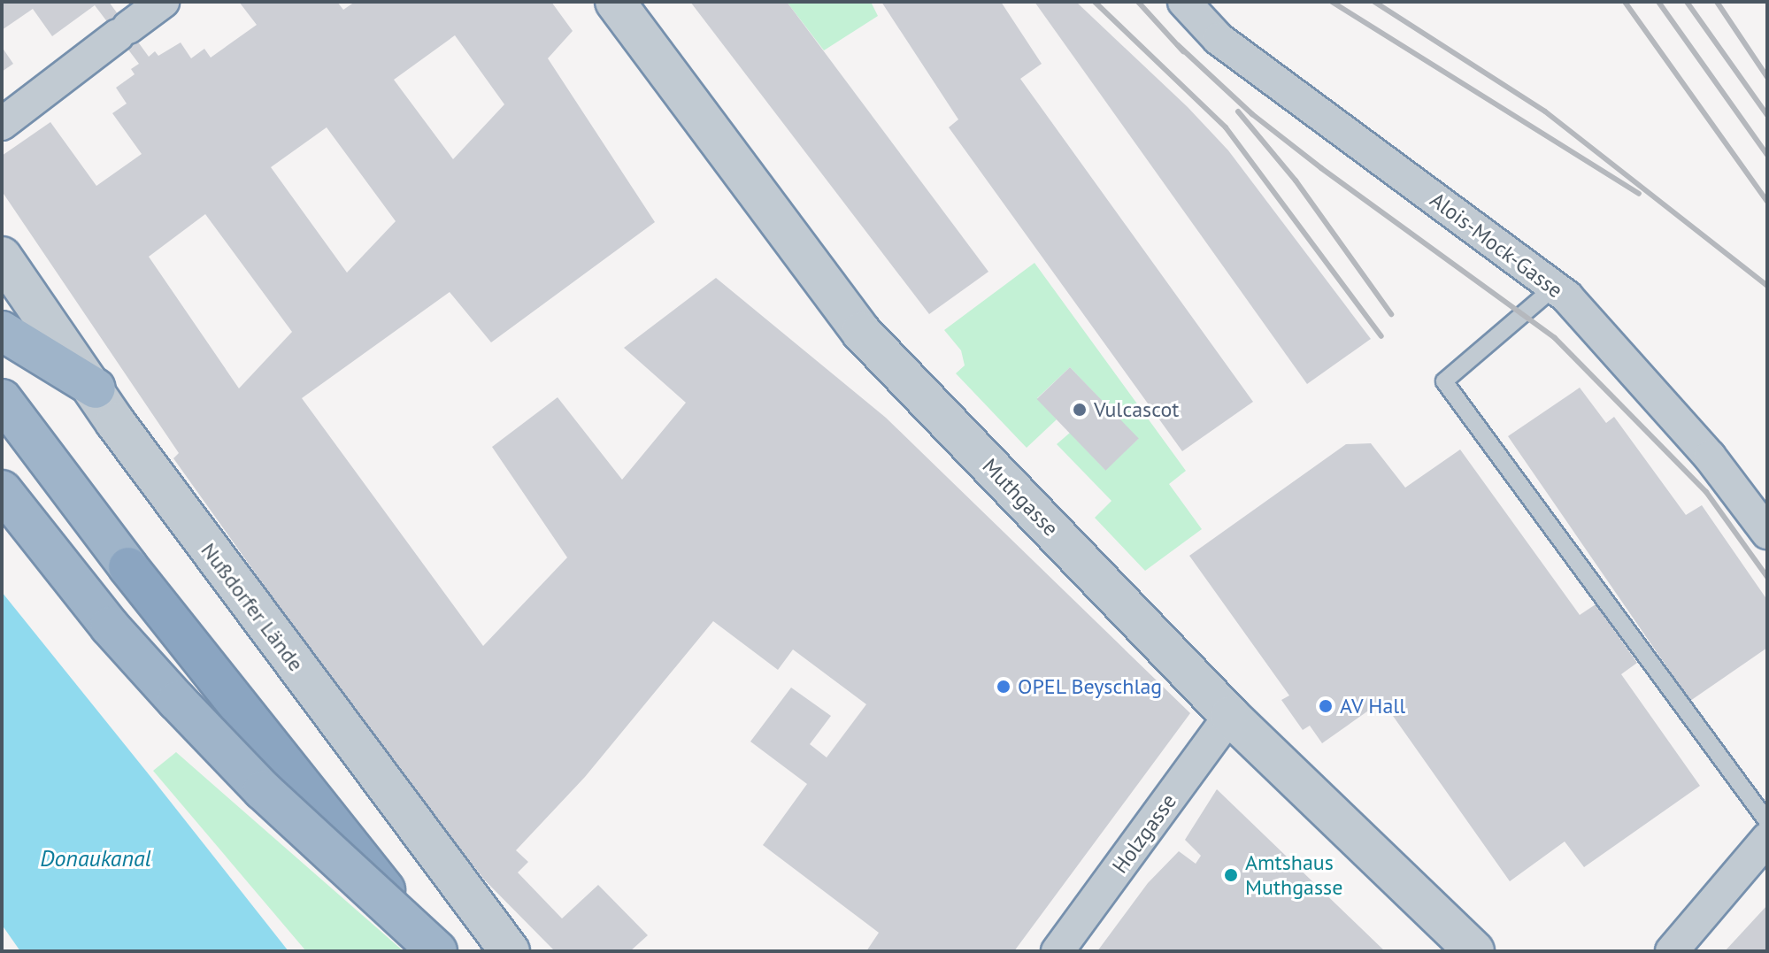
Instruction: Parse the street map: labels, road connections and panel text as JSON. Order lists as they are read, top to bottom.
{
  "streets": {
    "street": [
      "Alois-Mock-Gasse",
      "Muthgasse",
      "Nußdorfer Lände",
      "Holzgasse"
    ]
  },
  "crossings": [
    ["Muthgasse", "Holzgasse"]
  ],
  "water": ["Donaukanal"],
  "places": [
    "Vulcascot",
    "OPEL Beyschlag",
    "AV Hall",
    "Amtshaus Muthgasse"
  ]
}
